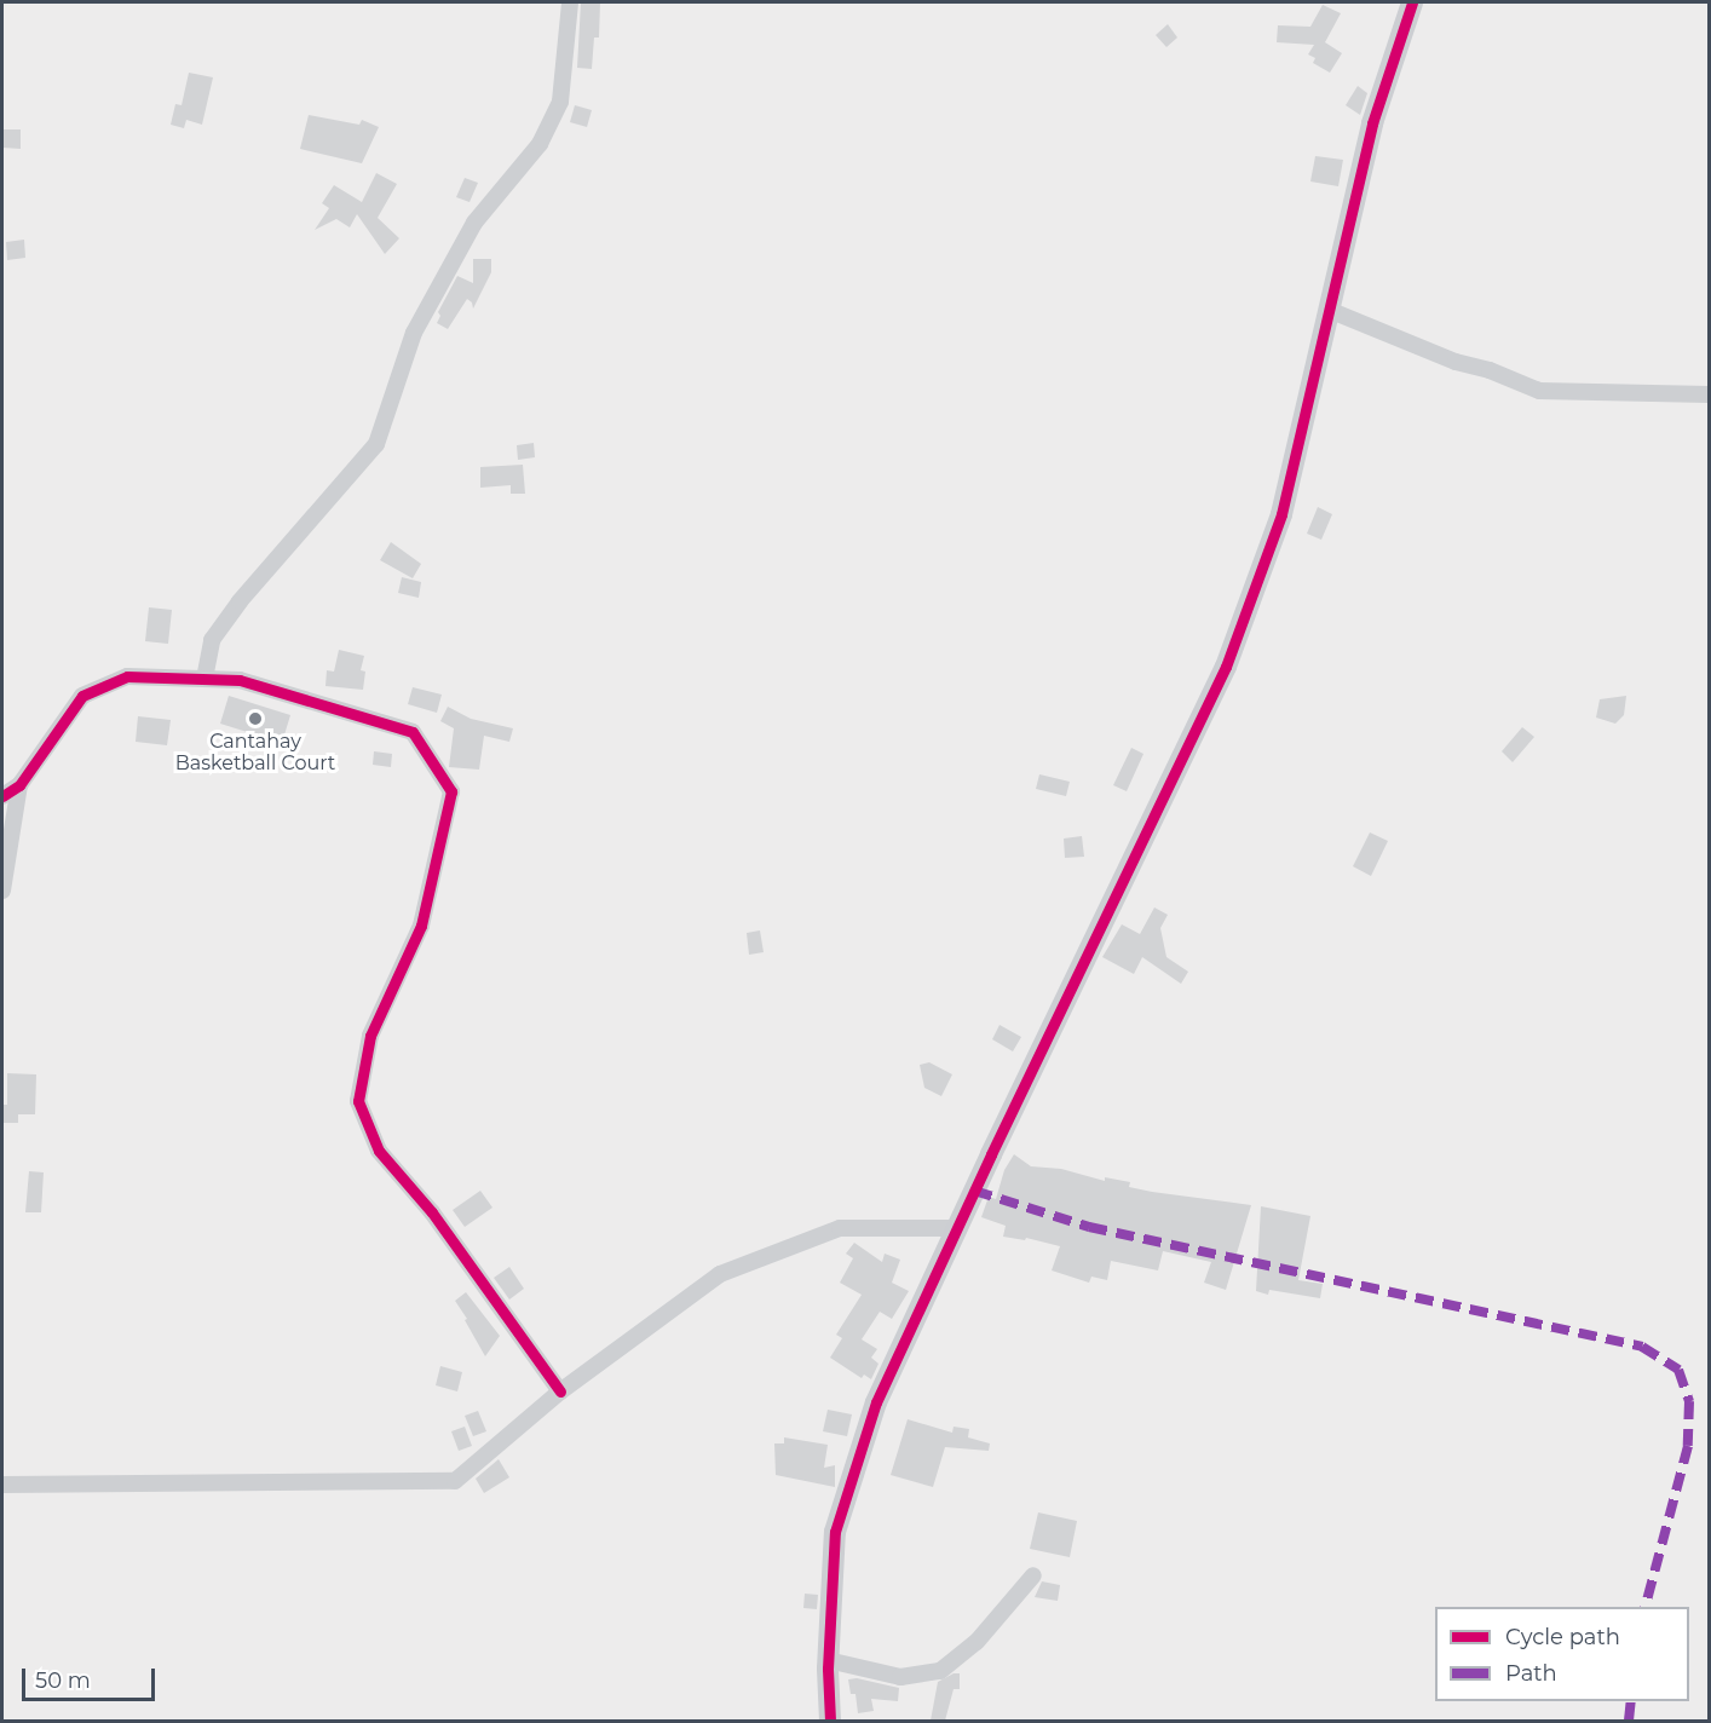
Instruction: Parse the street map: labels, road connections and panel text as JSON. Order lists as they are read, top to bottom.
{
  "places": ["Cantahay Basketball Court"],
  "legend": ["Cycle path", "Path"],
  "scale_bar": "50 m"
}
